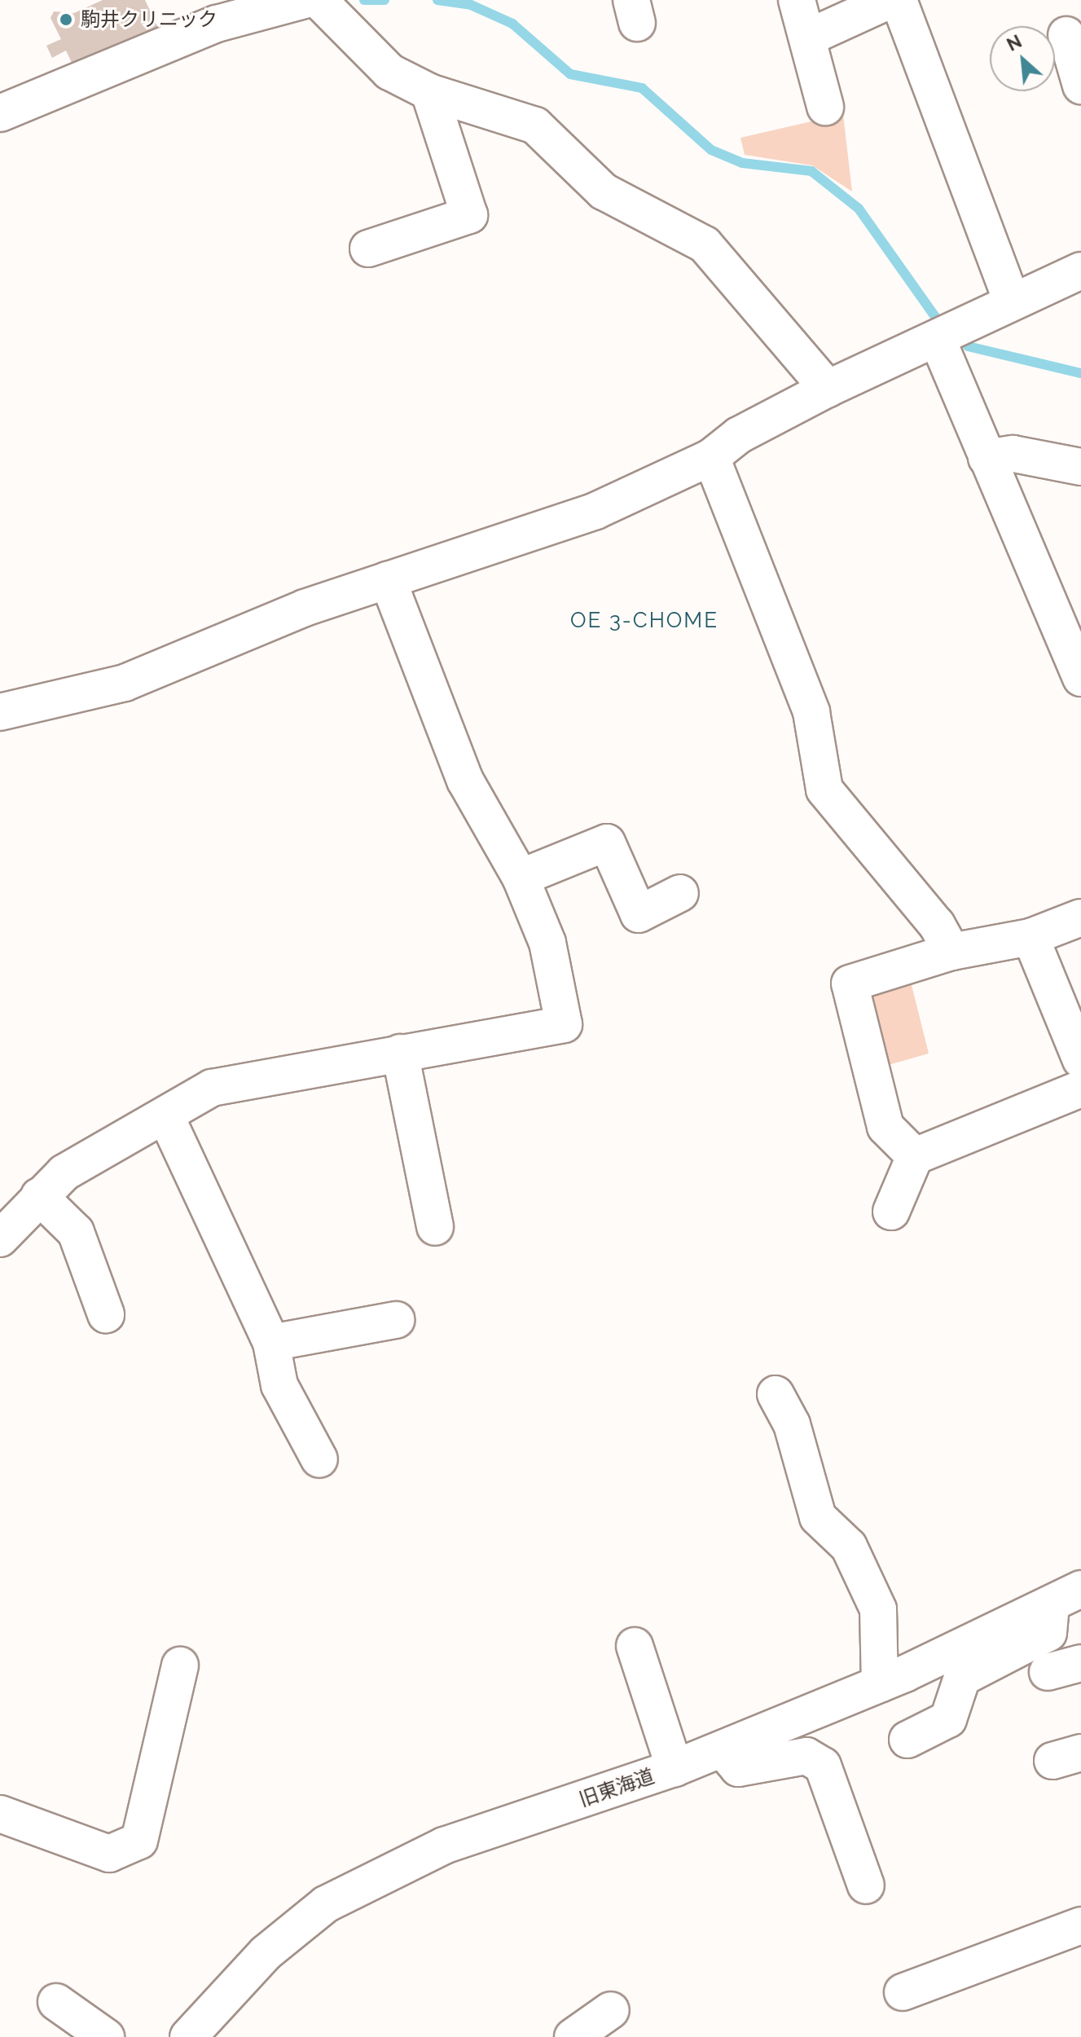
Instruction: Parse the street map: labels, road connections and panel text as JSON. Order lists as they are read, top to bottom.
{
  "streets": {
    "street": ["旧東海道"]
  },
  "districts": ["OE 3-CHOME"],
  "places": ["駒井クリニック"],
  "north": "top left"
}
